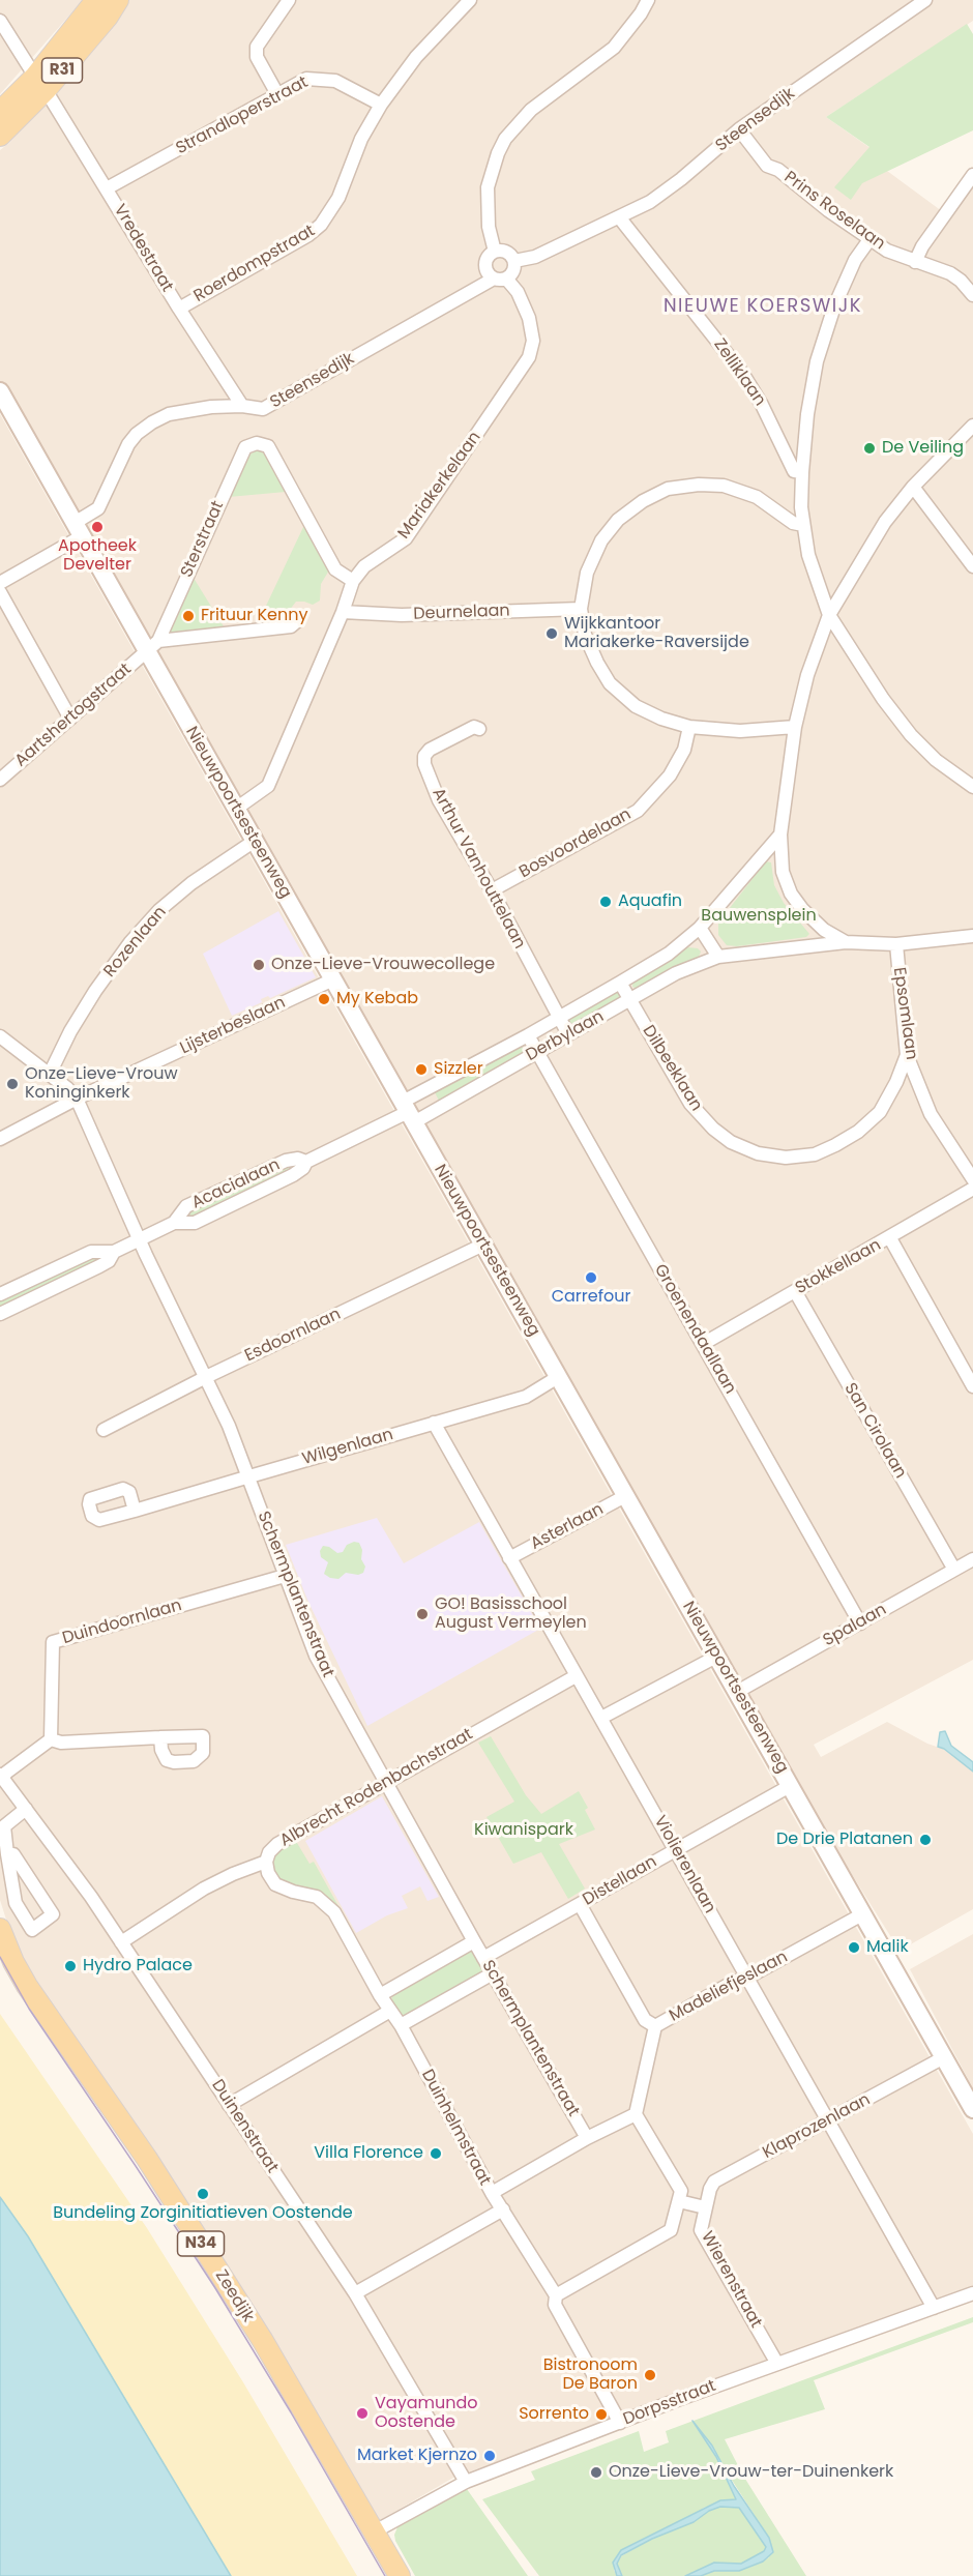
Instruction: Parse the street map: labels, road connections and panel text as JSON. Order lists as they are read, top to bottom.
{
  "streets": {
    "main road": [
      "R31",
      "Nieuwpoortsesteenweg",
      "N34",
      "Zeedijk"
    ],
    "street": [
      "Strandloperstraat",
      "Steensedijk",
      "Prins Roselaan",
      "Vredestraat",
      "Roerdompstraat",
      "Zelliklaan",
      "Mariakerkelaan",
      "Sterstraat",
      "Deurnelaan",
      "Aartshertogstraat",
      "Bosvoordelaan",
      "Arthur Vanhouttelaan",
      "Rozenlaan",
      "Epsomlaan",
      "Lijsterbeslaan",
      "Derbylaan",
      "Dilbeeklaan",
      "Acacialaan",
      "Stokkellaan",
      "Groenendaallaan",
      "Esdoornlaan",
      "San Cirolaan",
      "Wilgenlaan",
      "Asterlaan",
      "Schermplantenstraat",
      "Duindoornlaan",
      "Spalaan",
      "Albrecht Rodenbachstraat",
      "Violierenlaan",
      "Distellaan",
      "Madeliefjeslaan",
      "Duinenstraat",
      "Klaprozenlaan",
      "Duinhelmstraat",
      "Wierenstraat",
      "Dorpsstraat"
    ]
  },
  "crossings": [
    ["R31", "Vredestraat"],
    ["Strandloperstraat", "Vredestraat"],
    ["Strandloperstraat", "Roerdompstraat"],
    ["Steensedijk", "Prins Roselaan"],
    ["Steensedijk", "Vredestraat"],
    ["Steensedijk", "Zelliklaan"],
    ["Steensedijk", "Mariakerkelaan"],
    ["Steensedijk", "Nieuwpoortsesteenweg"],
    ["Vredestraat", "Roerdompstraat"],
    ["Mariakerkelaan", "Sterstraat"],
    ["Mariakerkelaan", "Deurnelaan"],
    ["Mariakerkelaan", "Nieuwpoortsesteenweg"],
    ["Sterstraat", "Aartshertogstraat"],
    ["Sterstraat", "Nieuwpoortsesteenweg"],
    ["Aartshertogstraat", "Nieuwpoortsesteenweg"],
    ["Nieuwpoortsesteenweg", "Rozenlaan"],
    ["Nieuwpoortsesteenweg", "Lijsterbeslaan"],
    ["Nieuwpoortsesteenweg", "Derbylaan"],
    ["Nieuwpoortsesteenweg", "Acacialaan"],
    ["Nieuwpoortsesteenweg", "Esdoornlaan"],
    ["Nieuwpoortsesteenweg", "Wilgenlaan"],
    ["Nieuwpoortsesteenweg", "Asterlaan"],
    ["Nieuwpoortsesteenweg", "Spalaan"],
    ["Nieuwpoortsesteenweg", "Distellaan"],
    ["Nieuwpoortsesteenweg", "Madeliefjeslaan"],
    ["Nieuwpoortsesteenweg", "Klaprozenlaan"],
    ["Bosvoordelaan", "Arthur Vanhouttelaan"],
    ["Arthur Vanhouttelaan", "Derbylaan"],
    ["Epsomlaan", "Dilbeeklaan"],
    ["Lijsterbeslaan", "Schermplantenstraat"],
    ["Derbylaan", "Dilbeeklaan"],
    ["Derbylaan", "Acacialaan"],
    ["Derbylaan", "Groenendaallaan"],
    ["Acacialaan", "Schermplantenstraat"],
    ["Stokkellaan", "Groenendaallaan"],
    ["Stokkellaan", "San Cirolaan"],
    ["Groenendaallaan", "Spalaan"],
    ["Esdoornlaan", "Schermplantenstraat"],
    ["San Cirolaan", "Spalaan"],
    ["Wilgenlaan", "Schermplantenstraat"],
    ["Wilgenlaan", "Violierenlaan"],
    ["Asterlaan", "Violierenlaan"],
    ["Schermplantenstraat", "Duindoornlaan"],
    ["Schermplantenstraat", "Albrecht Rodenbachstraat"],
    ["Schermplantenstraat", "Distellaan"],
    ["Albrecht Rodenbachstraat", "Violierenlaan"],
    ["Albrecht Rodenbachstraat", "Duinenstraat"],
    ["Albrecht Rodenbachstraat", "Duinhelmstraat"],
    ["Violierenlaan", "Distellaan"],
    ["Violierenlaan", "Madeliefjeslaan"],
    ["Violierenlaan", "Klaprozenlaan"],
    ["Violierenlaan", "Dorpsstraat"],
    ["Duinenstraat", "Dorpsstraat"],
    ["Klaprozenlaan", "Wierenstraat"],
    ["Duinhelmstraat", "Dorpsstraat"],
    ["Wierenstraat", "Dorpsstraat"],
    ["Zeedijk", "Dorpsstraat"]
  ],
  "districts": ["NIEUWE KOERSWIJK"],
  "parks": ["Bauwensplein", "Kiwanispark"],
  "places": [
    "De Veiling",
    "Apotheek Develter",
    "Frituur Kenny",
    "Wijkkantoor Mariakerke-Raversijde",
    "Aquafin",
    "Onze-Lieve-Vrouwecollege",
    "My Kebab",
    "Sizzler",
    "Onze-Lieve-Vrouw Koninginkerk",
    "Carrefour",
    "GO! Basisschool August Vermeylen",
    "De Drie Platanen",
    "Malik",
    "Hydro Palace",
    "Villa Florence",
    "Bundeling Zorginitiatieven Oostende",
    "Bistronoom De Baron",
    "Vayamundo Oostende",
    "Sorrento",
    "Market Kjernzo",
    "Onze-Lieve-Vrouw-ter-Duinenkerk"
  ]
}
